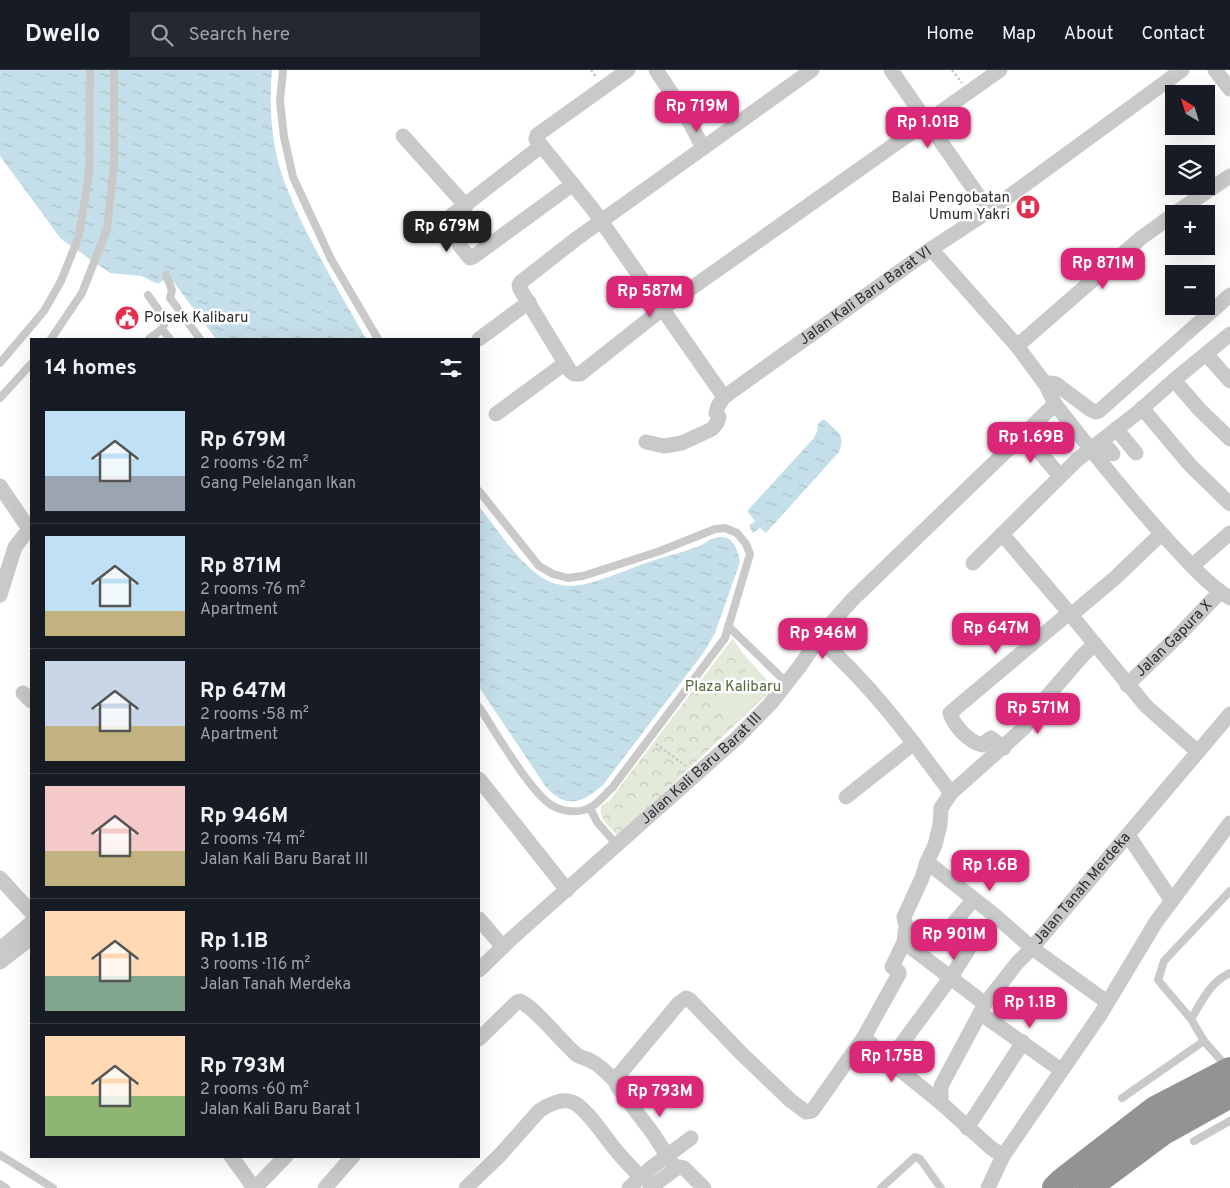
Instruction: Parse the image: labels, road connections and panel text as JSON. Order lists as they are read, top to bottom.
{
  "streets": {
    "street": [
      "Jalan Kali Baru Barat VI",
      "Jalan Gapura X",
      "Jalan Kali Baru Barat III",
      "Jalan Tanah Merdeka"
    ]
  },
  "parks": ["Plaza Kalibaru"],
  "places": {
    "hospital": ["Balai Pengobatan Umum Yakri"],
    "public building": ["Polsek Kalibaru"]
  },
  "north": "top left",
  "page": {
    "header": "Dwello",
    "search": "Search here",
    "nav": [
      "Home",
      "Map",
      "About",
      "Contact"
    ],
    "map_buttons": ["+", "−"],
    "price": [
      "Rp 719M",
      "Rp 1.01B",
      "Rp 679M",
      "Rp 871M",
      "Rp 587M",
      "Rp 1.69B",
      "Rp 647M",
      "Rp 946M",
      "Rp 571M",
      "Rp 1.6B",
      "Rp 901M",
      "Rp 1.1B",
      "Rp 1.75B",
      "Rp 793M"
    ],
    "heading": "14 homes",
    "list": [
      {
        "name": "Rp 679M",
        "note": "2 rooms · 62 m² · Gang Pelelangan Ikan"
      },
      {
        "name": "Rp 871M",
        "note": "2 rooms · 76 m² · Apartment"
      },
      {
        "name": "Rp 647M",
        "note": "2 rooms · 58 m² · Apartment"
      },
      {
        "name": "Rp 946M",
        "note": "2 rooms · 74 m² · Jalan Kali Baru Barat III"
      },
      {
        "name": "Rp 1.1B",
        "note": "3 rooms · 116 m² · Jalan Tanah Merdeka"
      },
      {
        "name": "Rp 793M",
        "note": "2 rooms · 60 m² · Jalan Kali Baru Barat 1"
      }
    ]
  }
}
